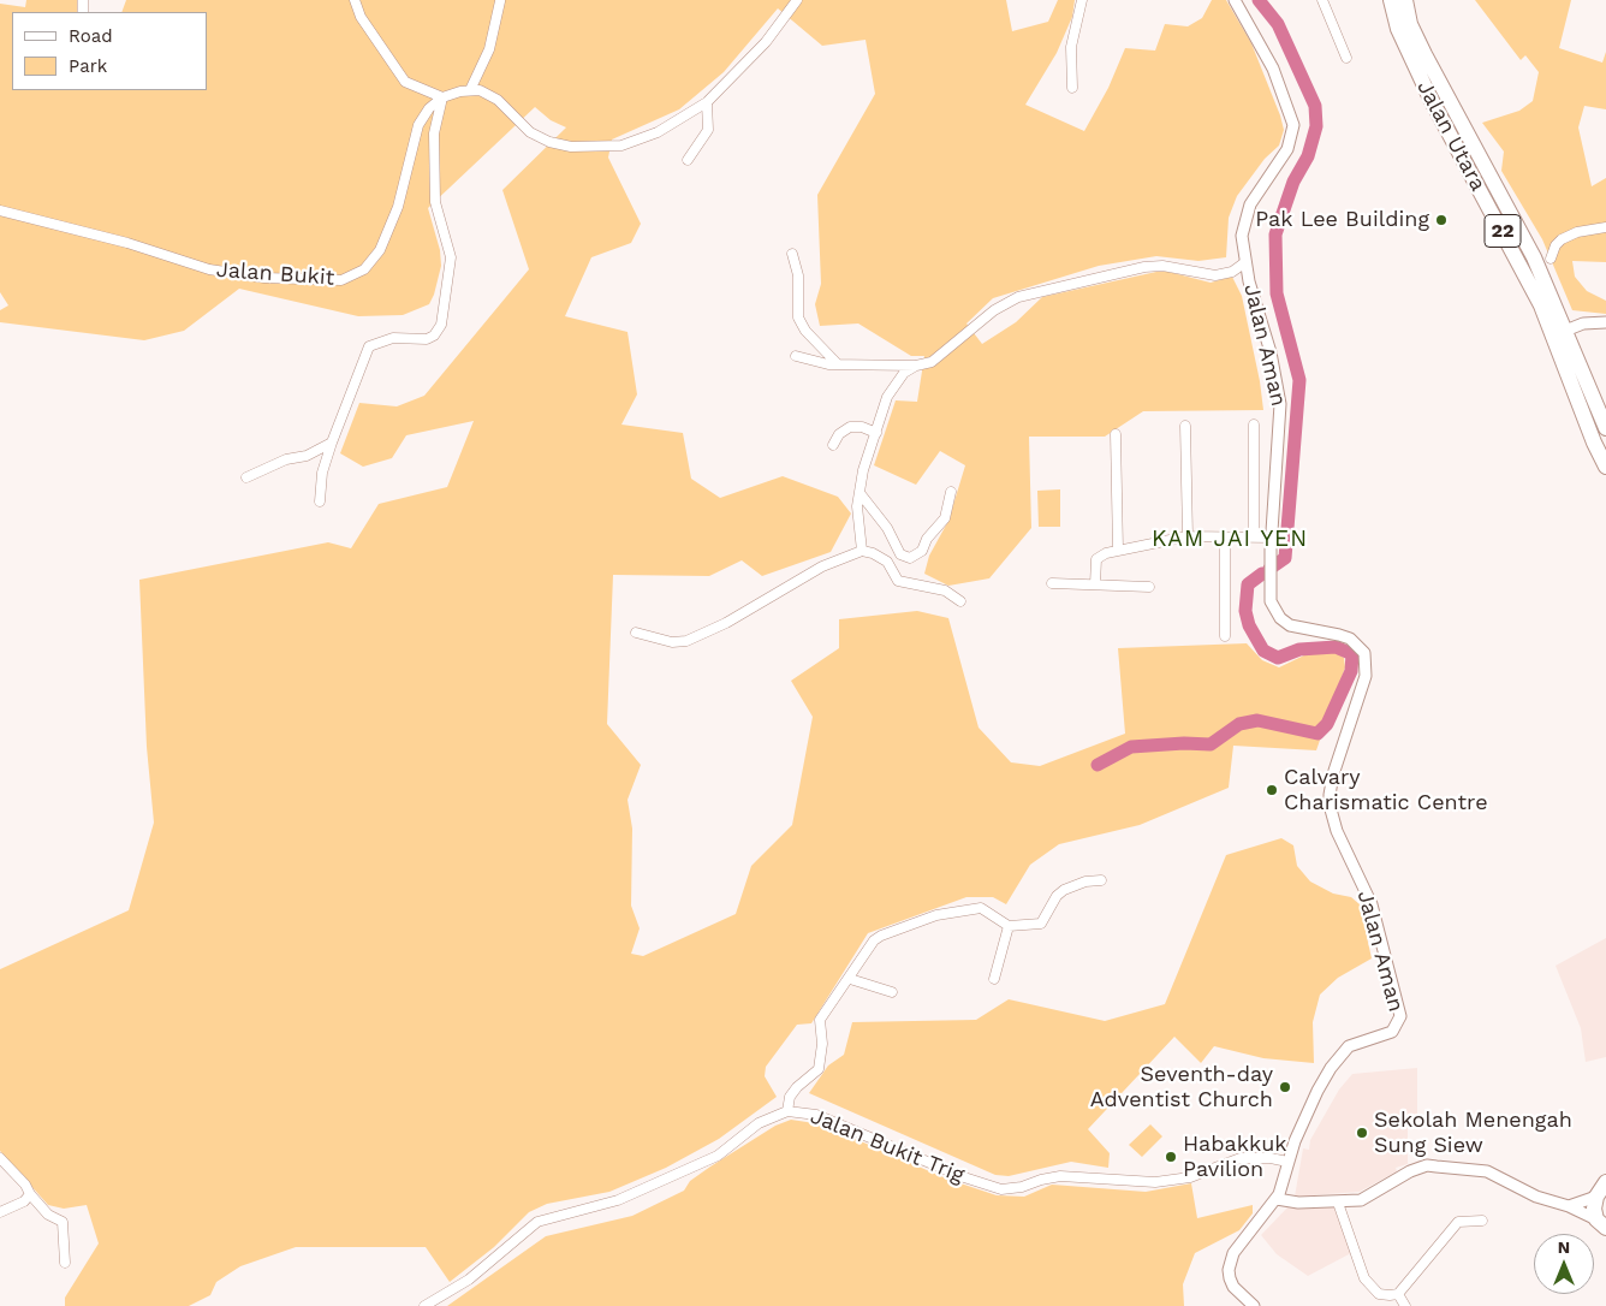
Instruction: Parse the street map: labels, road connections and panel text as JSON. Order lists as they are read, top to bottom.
{
  "streets": {
    "highway": ["Jalan Utara", "22"],
    "street": ["Jalan Bukit", "Jalan Aman", "Jalan Bukit Trig"]
  },
  "crossings": [
    ["Jalan Aman", "Jalan Bukit Trig"]
  ],
  "districts": ["KAM JAI YEN"],
  "places": [
    "Pak Lee Building",
    "Calvary Charismatic Centre",
    "Seventh-day Adventist Church",
    "Sekolah Menengah Sung Siew",
    "Habakkuk Pavilion"
  ],
  "legend": ["Road", "Park"],
  "north": "top"
}
